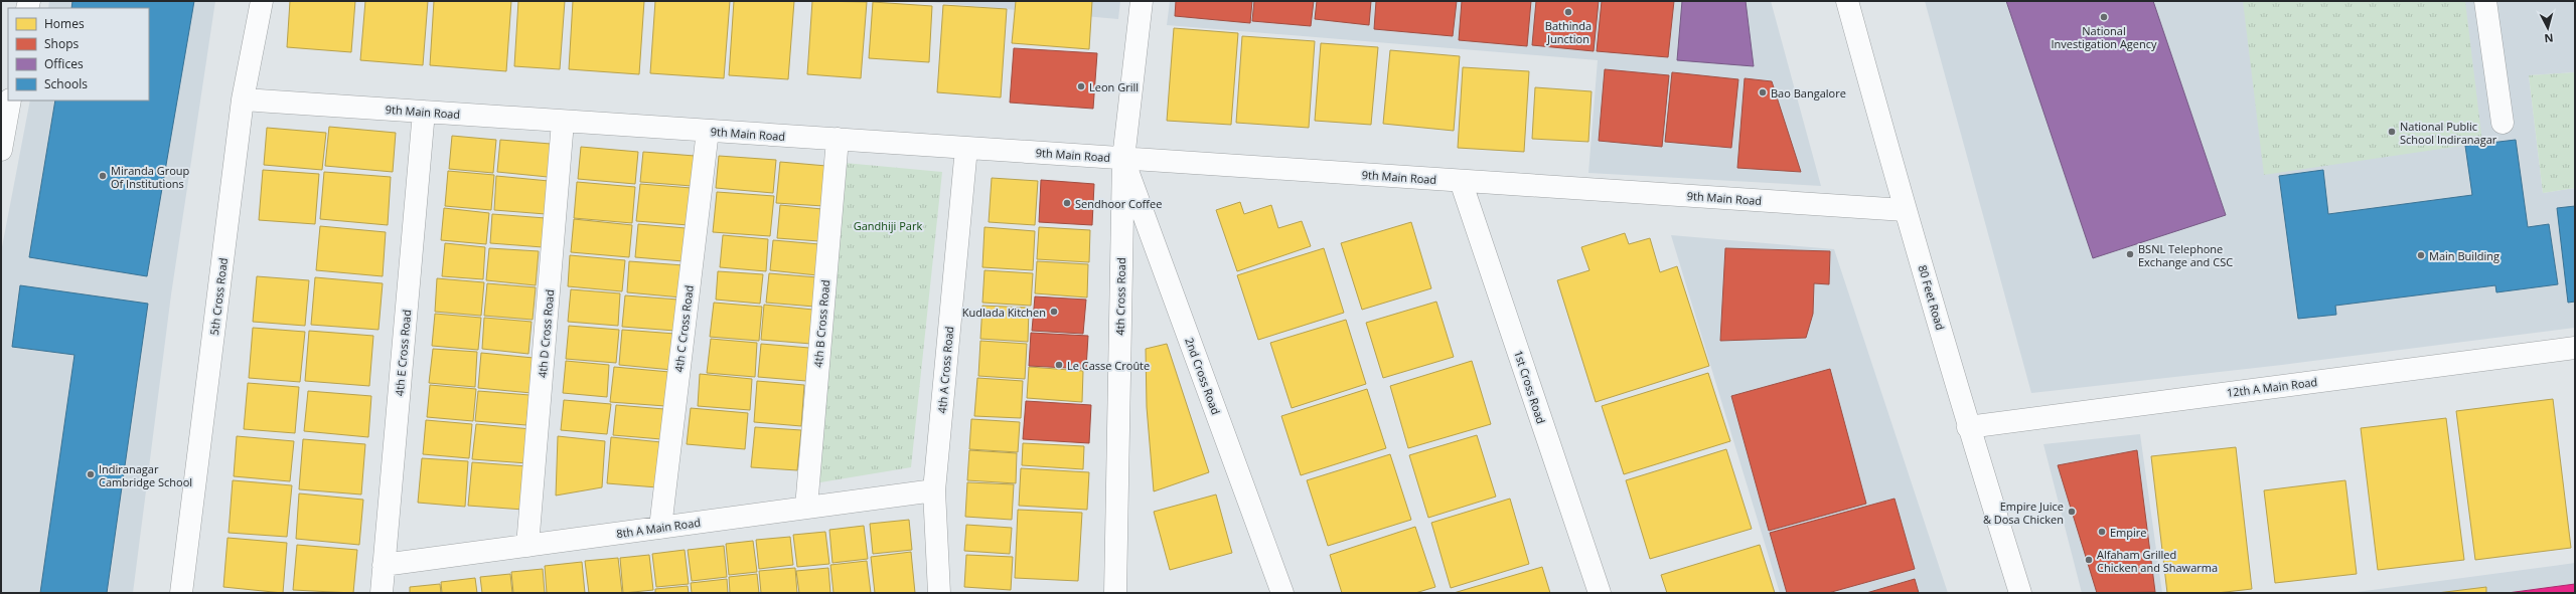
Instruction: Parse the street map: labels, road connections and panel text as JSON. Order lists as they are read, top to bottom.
{
  "streets": {
    "street": [
      "9th Main Road",
      "5th Cross Road",
      "4th Cross Road",
      "80 Feet Road",
      "4th B Cross Road",
      "4th C Cross Road",
      "4th D Cross Road",
      "4th E Cross Road",
      "4th A Cross Road",
      "2nd Cross Road",
      "1st Cross Road",
      "12th A Main Road",
      "8th A Main Road"
    ]
  },
  "crossings": [
    ["9th Main Road", "5th Cross Road"],
    ["9th Main Road", "4th Cross Road"],
    ["9th Main Road", "80 Feet Road"],
    ["9th Main Road", "4th B Cross Road"],
    ["9th Main Road", "4th C Cross Road"],
    ["9th Main Road", "4th D Cross Road"],
    ["9th Main Road", "4th E Cross Road"],
    ["9th Main Road", "4th A Cross Road"],
    ["9th Main Road", "2nd Cross Road"],
    ["9th Main Road", "1st Cross Road"],
    ["4th Cross Road", "2nd Cross Road"],
    ["80 Feet Road", "12th A Main Road"],
    ["4th B Cross Road", "8th A Main Road"],
    ["4th C Cross Road", "8th A Main Road"],
    ["4th D Cross Road", "8th A Main Road"],
    ["4th E Cross Road", "8th A Main Road"],
    ["4th A Cross Road", "8th A Main Road"]
  ],
  "parks": ["Gandhiji Park"],
  "places": [
    "Bathinda Junction",
    "National Investigation Agency",
    "Leon Grill",
    "Bao Bangalore",
    "National Public School Indiranagar",
    "Miranda Group Of Institutions",
    "Sendhoor Coffee",
    "BSNL Telephone Exchange and CSC",
    "Main Building",
    "Kudlada Kitchen",
    "Le Casse Croûte",
    "Indiranagar Cambridge School",
    "Empire Juice & Dosa Chicken",
    "Empire",
    "Alfaham Grilled Chicken and Shawarma"
  ],
  "legend": [
    "Homes",
    "Shops",
    "Offices",
    "Schools"
  ],
  "north": "bottom"
}
